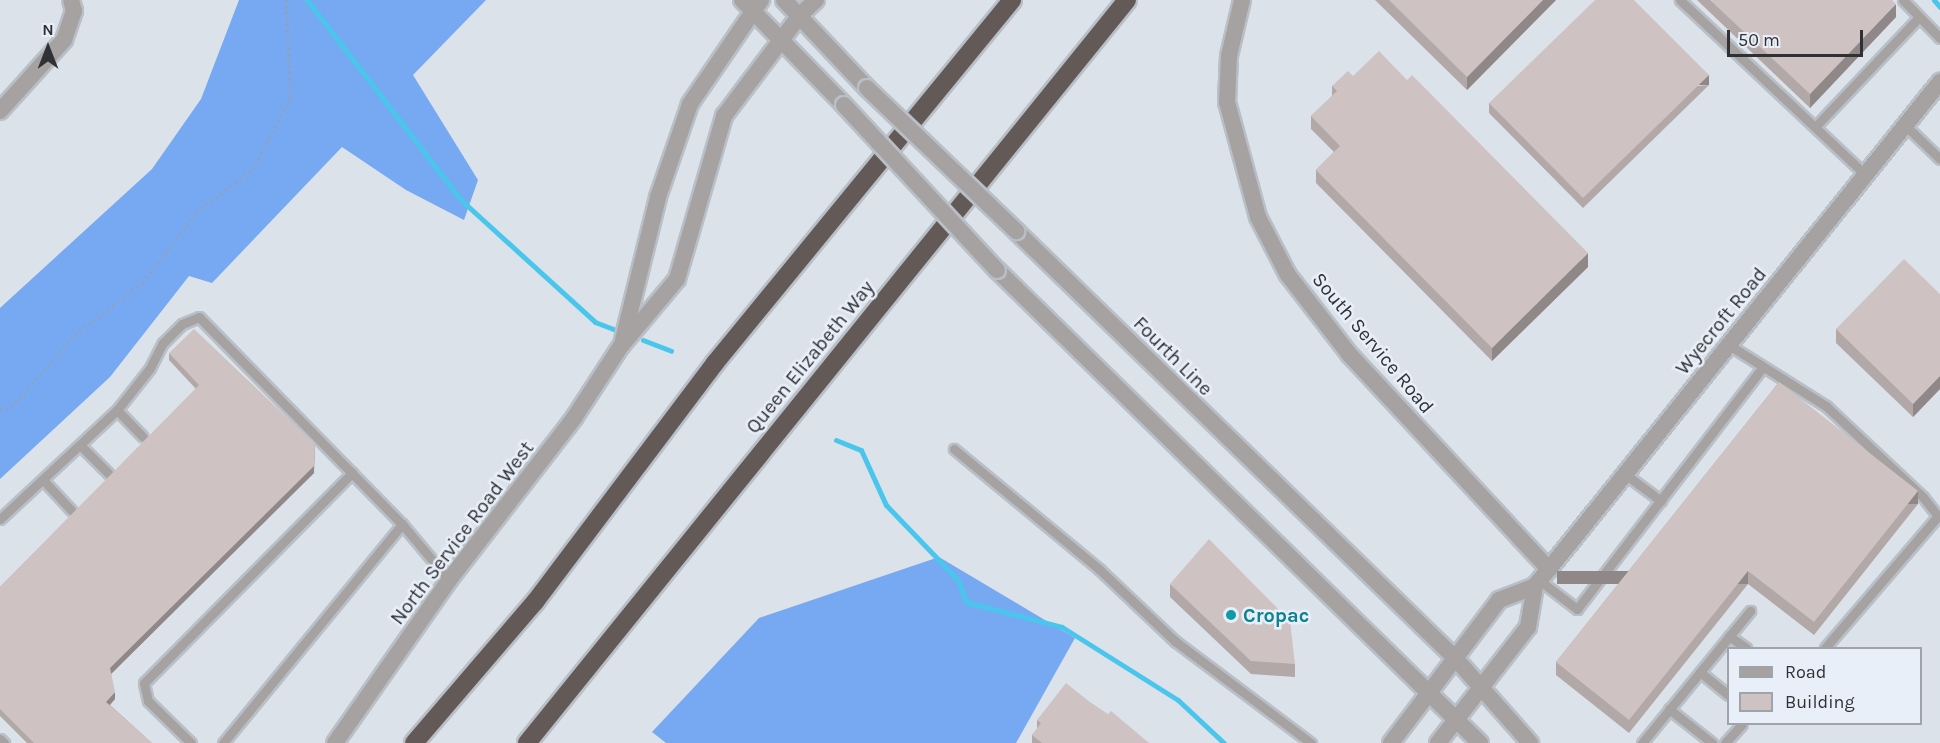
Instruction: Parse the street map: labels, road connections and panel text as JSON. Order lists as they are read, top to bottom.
{
  "streets": {
    "highway": ["Queen Elizabeth Way"],
    "street": [
      "Wyecroft Road",
      "South Service Road",
      "Fourth Line",
      "North Service Road West"
    ]
  },
  "crossings": [
    ["Wyecroft Road", "South Service Road"],
    ["Wyecroft Road", "Fourth Line"],
    ["Fourth Line", "North Service Road West"]
  ],
  "places": ["Cropac"],
  "legend": ["Road", "Building"],
  "scale_bar": "50 m",
  "north": "top"
}
